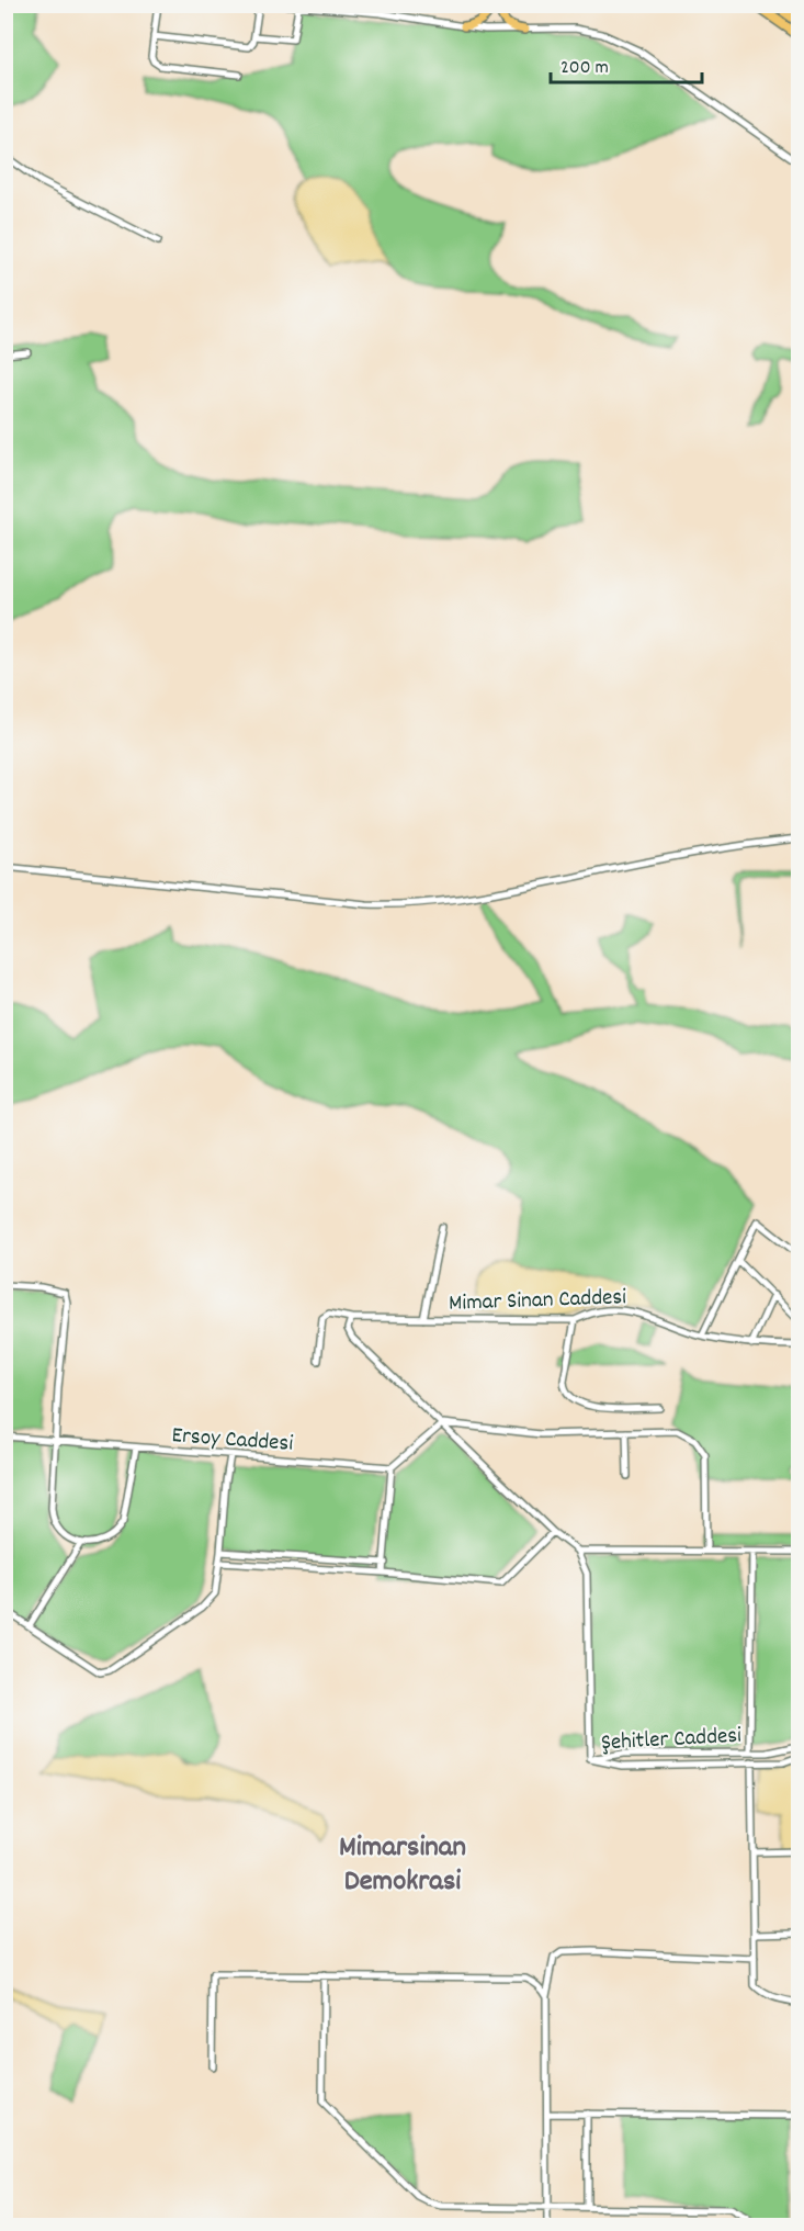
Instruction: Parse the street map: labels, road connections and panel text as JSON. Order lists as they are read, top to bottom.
{
  "streets": {
    "street": ["Mimar Sinan Caddesi", "Ersoy Caddesi", "Şehitler Caddesi"]
  },
  "districts": ["Mimarsinan Demokrasi"],
  "scale_bar": "200 m"
}
